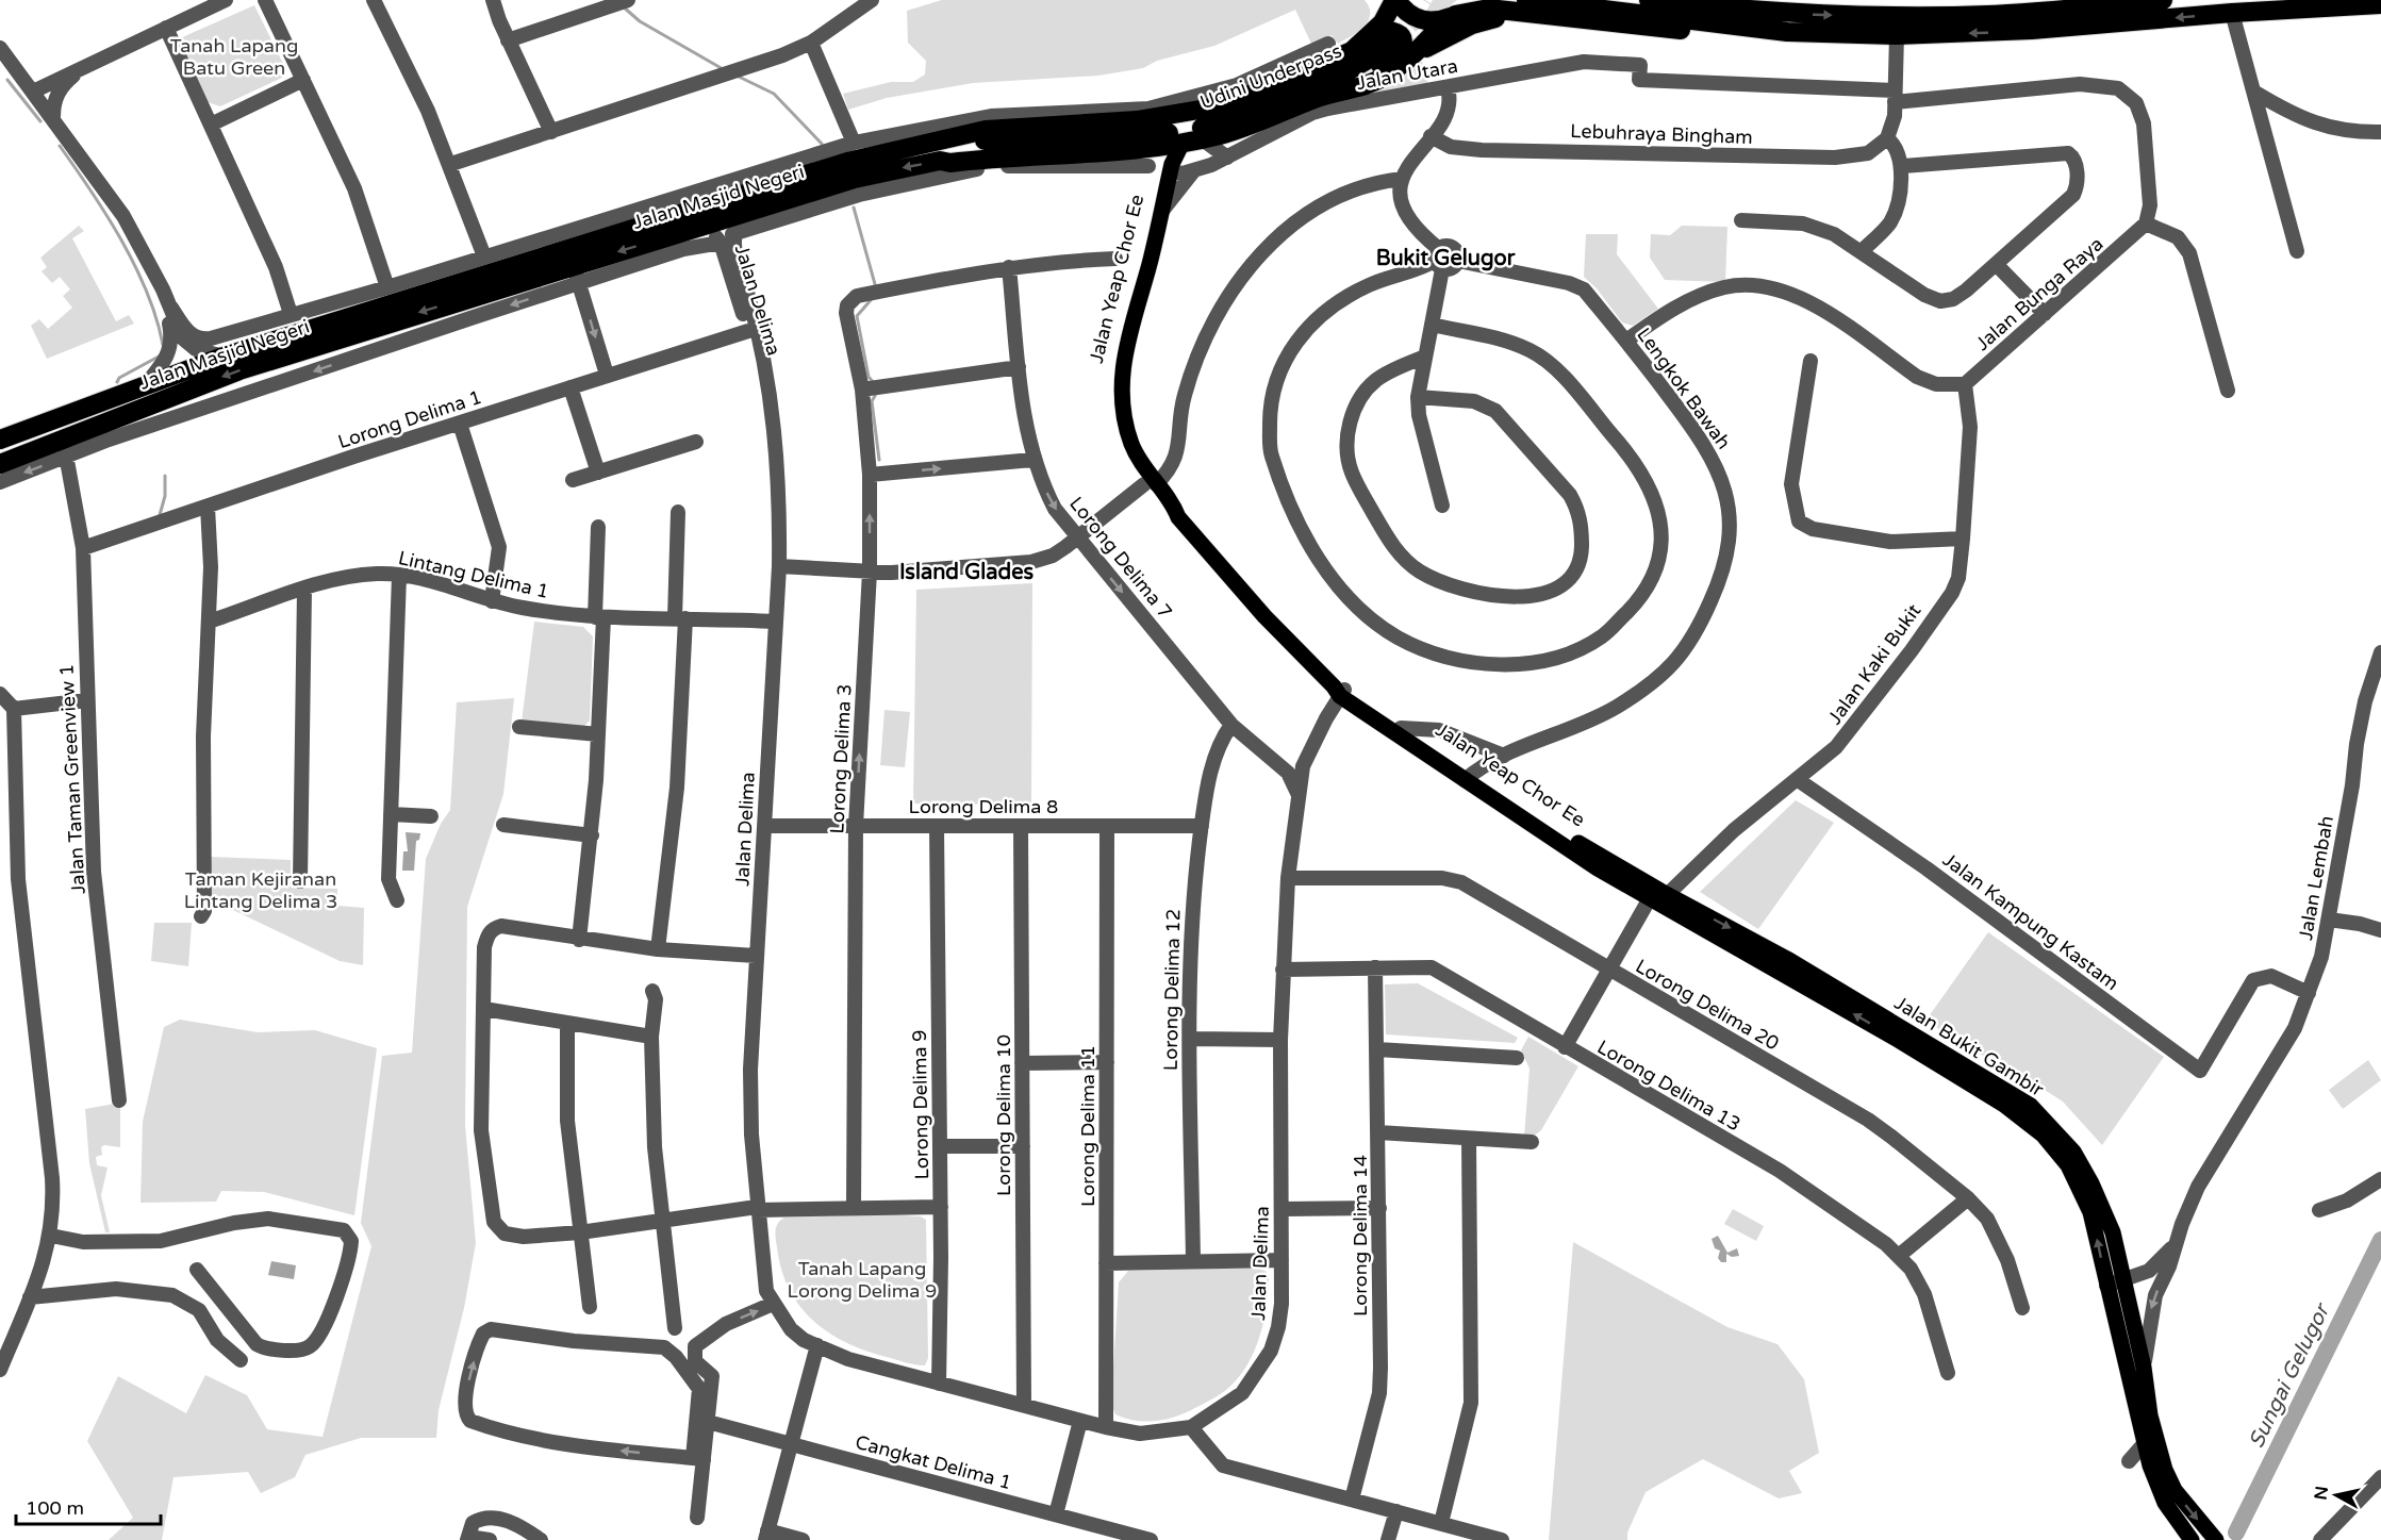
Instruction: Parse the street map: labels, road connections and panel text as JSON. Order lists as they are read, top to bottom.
{
  "streets": {
    "highway": ["Udini Underpass", "Jalan Masjid Negeri"],
    "main road": ["Jalan Yeap Chor Ee", "Jalan Bukit Gambir"],
    "street": [
      "Jalan Utara",
      "Lebuhraya Bingham",
      "Jalan Bunga Raya",
      "Jalan Delima",
      "Lengkok Bawah",
      "Lorong Delima 1",
      "Lorong Delima 7",
      "Lintang Delima 1",
      "Jalan Kaki Bukit",
      "Lorong Delima 3",
      "Jalan Taman Greenview 1",
      "Lorong Delima 8",
      "Jalan Lembah",
      "Jalan Kampung Kastam",
      "Lorong Delima 12",
      "Lorong Delima 20",
      "Lorong Delima 13",
      "Lorong Delima 9",
      "Lorong Delima 10",
      "Lorong Delima 11",
      "Lorong Delima 14",
      "Cangkat Delima 1"
    ]
  },
  "crossings": [
    ["Jalan Utara", "Jalan Yeap Chor Ee"],
    ["Udini Underpass", "Jalan Masjid Negeri"],
    ["Jalan Masjid Negeri", "Jalan Yeap Chor Ee"],
    ["Jalan Masjid Negeri", "Jalan Delima"],
    ["Jalan Masjid Negeri", "Jalan Taman Greenview 1"],
    ["Jalan Yeap Chor Ee", "Jalan Delima"],
    ["Jalan Yeap Chor Ee", "Lengkok Bawah"],
    ["Jalan Yeap Chor Ee", "Jalan Kaki Bukit"],
    ["Jalan Yeap Chor Ee", "Jalan Bukit Gambir"],
    ["Jalan Bunga Raya", "Jalan Kaki Bukit"],
    ["Jalan Delima", "Lorong Delima 1"],
    ["Jalan Delima", "Lorong Delima 7"],
    ["Jalan Delima", "Lintang Delima 1"],
    ["Jalan Delima", "Lorong Delima 8"],
    ["Jalan Delima", "Lorong Delima 20"],
    ["Jalan Delima", "Lorong Delima 13"],
    ["Jalan Delima", "Lorong Delima 9"],
    ["Jalan Delima", "Lorong Delima 10"],
    ["Jalan Delima", "Lorong Delima 11"],
    ["Lorong Delima 1", "Jalan Taman Greenview 1"],
    ["Lorong Delima 7", "Lorong Delima 3"],
    ["Lorong Delima 7", "Lorong Delima 12"],
    ["Jalan Kaki Bukit", "Jalan Kampung Kastam"],
    ["Jalan Kaki Bukit", "Jalan Bukit Gambir"],
    ["Lorong Delima 3", "Lorong Delima 8"],
    ["Lorong Delima 8", "Lorong Delima 12"],
    ["Lorong Delima 8", "Lorong Delima 9"],
    ["Lorong Delima 8", "Lorong Delima 10"],
    ["Lorong Delima 8", "Lorong Delima 11"],
    ["Jalan Lembah", "Jalan Kampung Kastam"],
    ["Jalan Lembah", "Jalan Bukit Gambir"],
    ["Lorong Delima 13", "Lorong Delima 14"]
  ],
  "one_way": ["Lorong Delima 7"],
  "districts": ["Bukit Gelugor", "Island Glades"],
  "water": ["Sungai Gelugor"],
  "parks": ["Tanah Lapang Batu Green", "Taman Kejiranan Lintang Delima 3", "Tanah Lapang Lorong Delima 9"],
  "scale_bar": "100 m",
  "north": "left"
}
